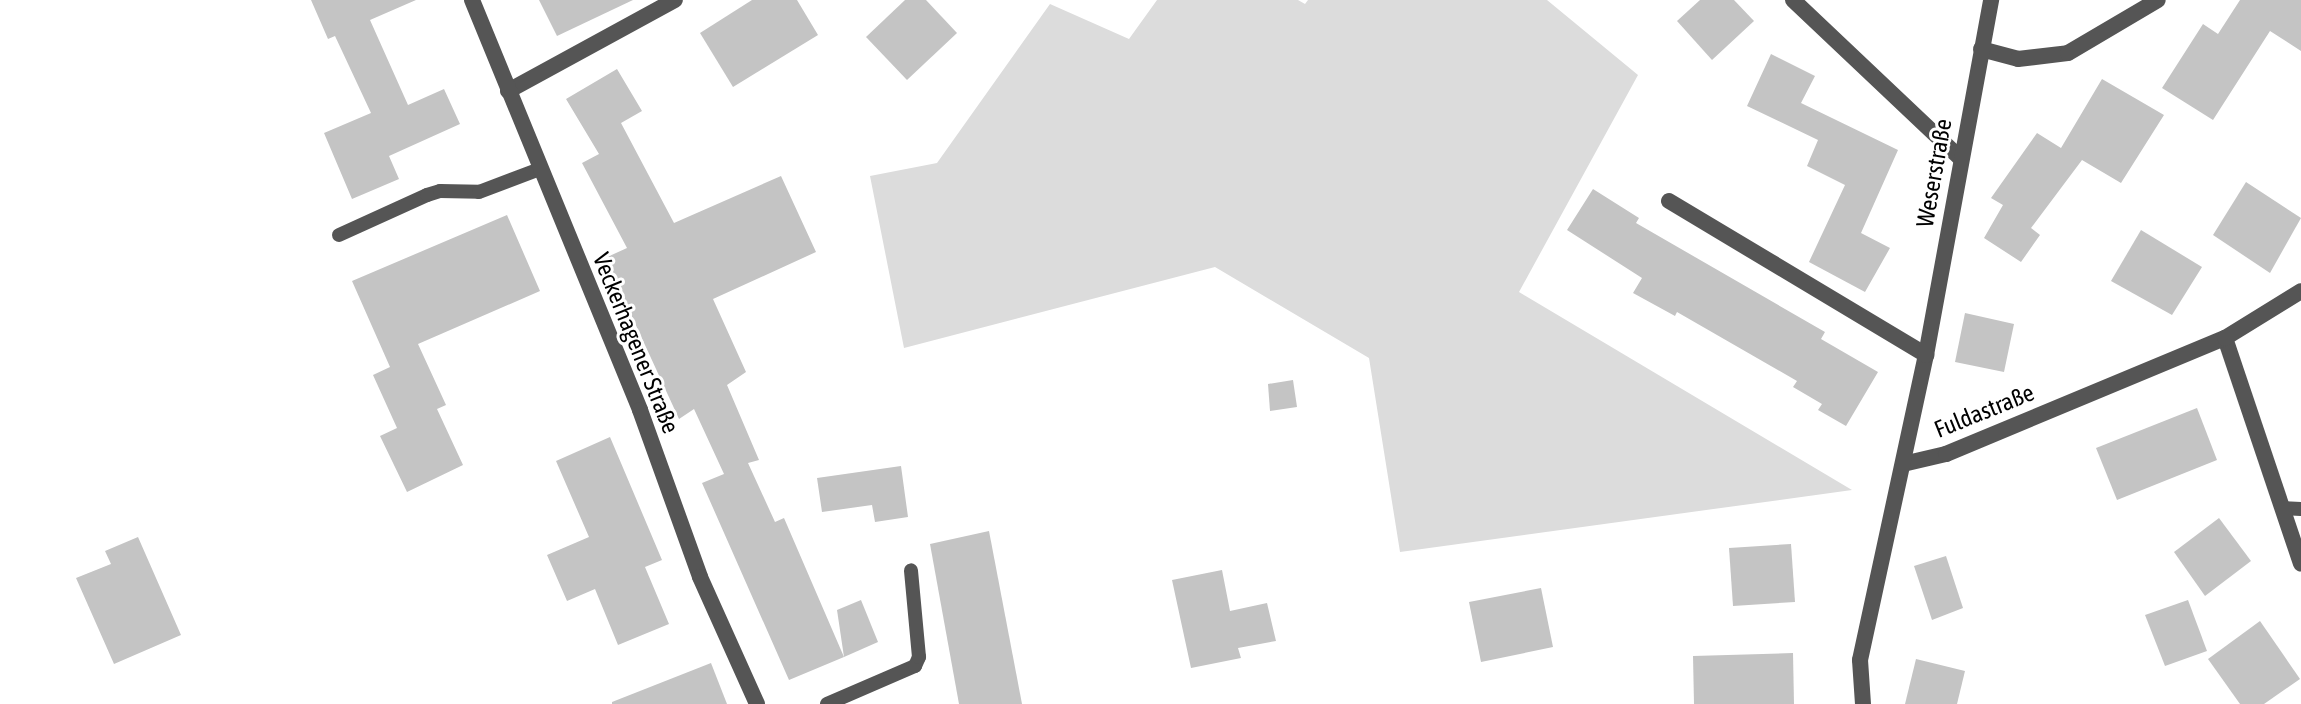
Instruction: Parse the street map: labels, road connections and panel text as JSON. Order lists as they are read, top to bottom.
{
  "streets": {
    "street": ["Weserstraße", "Veckerhagener Straße", "Fuldastraße"]
  },
  "crossings": [
    ["Weserstraße", "Fuldastraße"]
  ]
}
